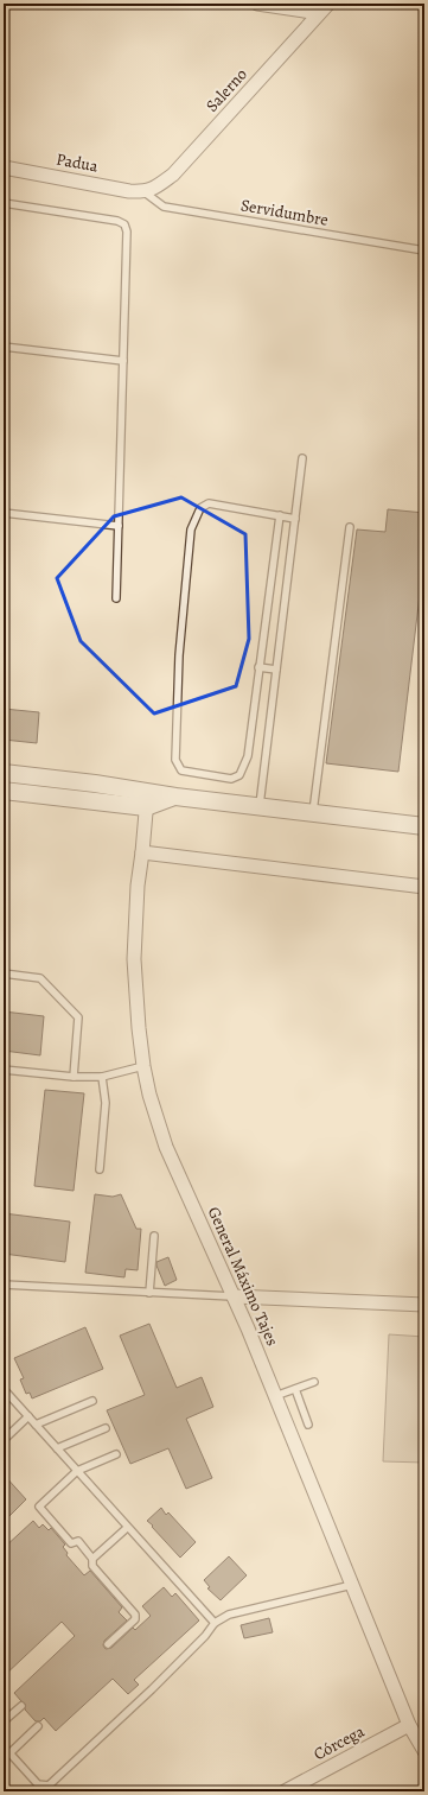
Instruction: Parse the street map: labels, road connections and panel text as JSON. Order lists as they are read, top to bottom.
{
  "streets": {
    "street": [
      "Salerno",
      "Padua",
      "General Máximo Tajes",
      "Córcega"
    ],
    "lane": ["Servidumbre"]
  },
  "crossings": [
    ["Salerno", "Padua"],
    ["Salerno", "Servidumbre"],
    ["Padua", "Servidumbre"],
    ["General Máximo Tajes", "Córcega"]
  ]
}
